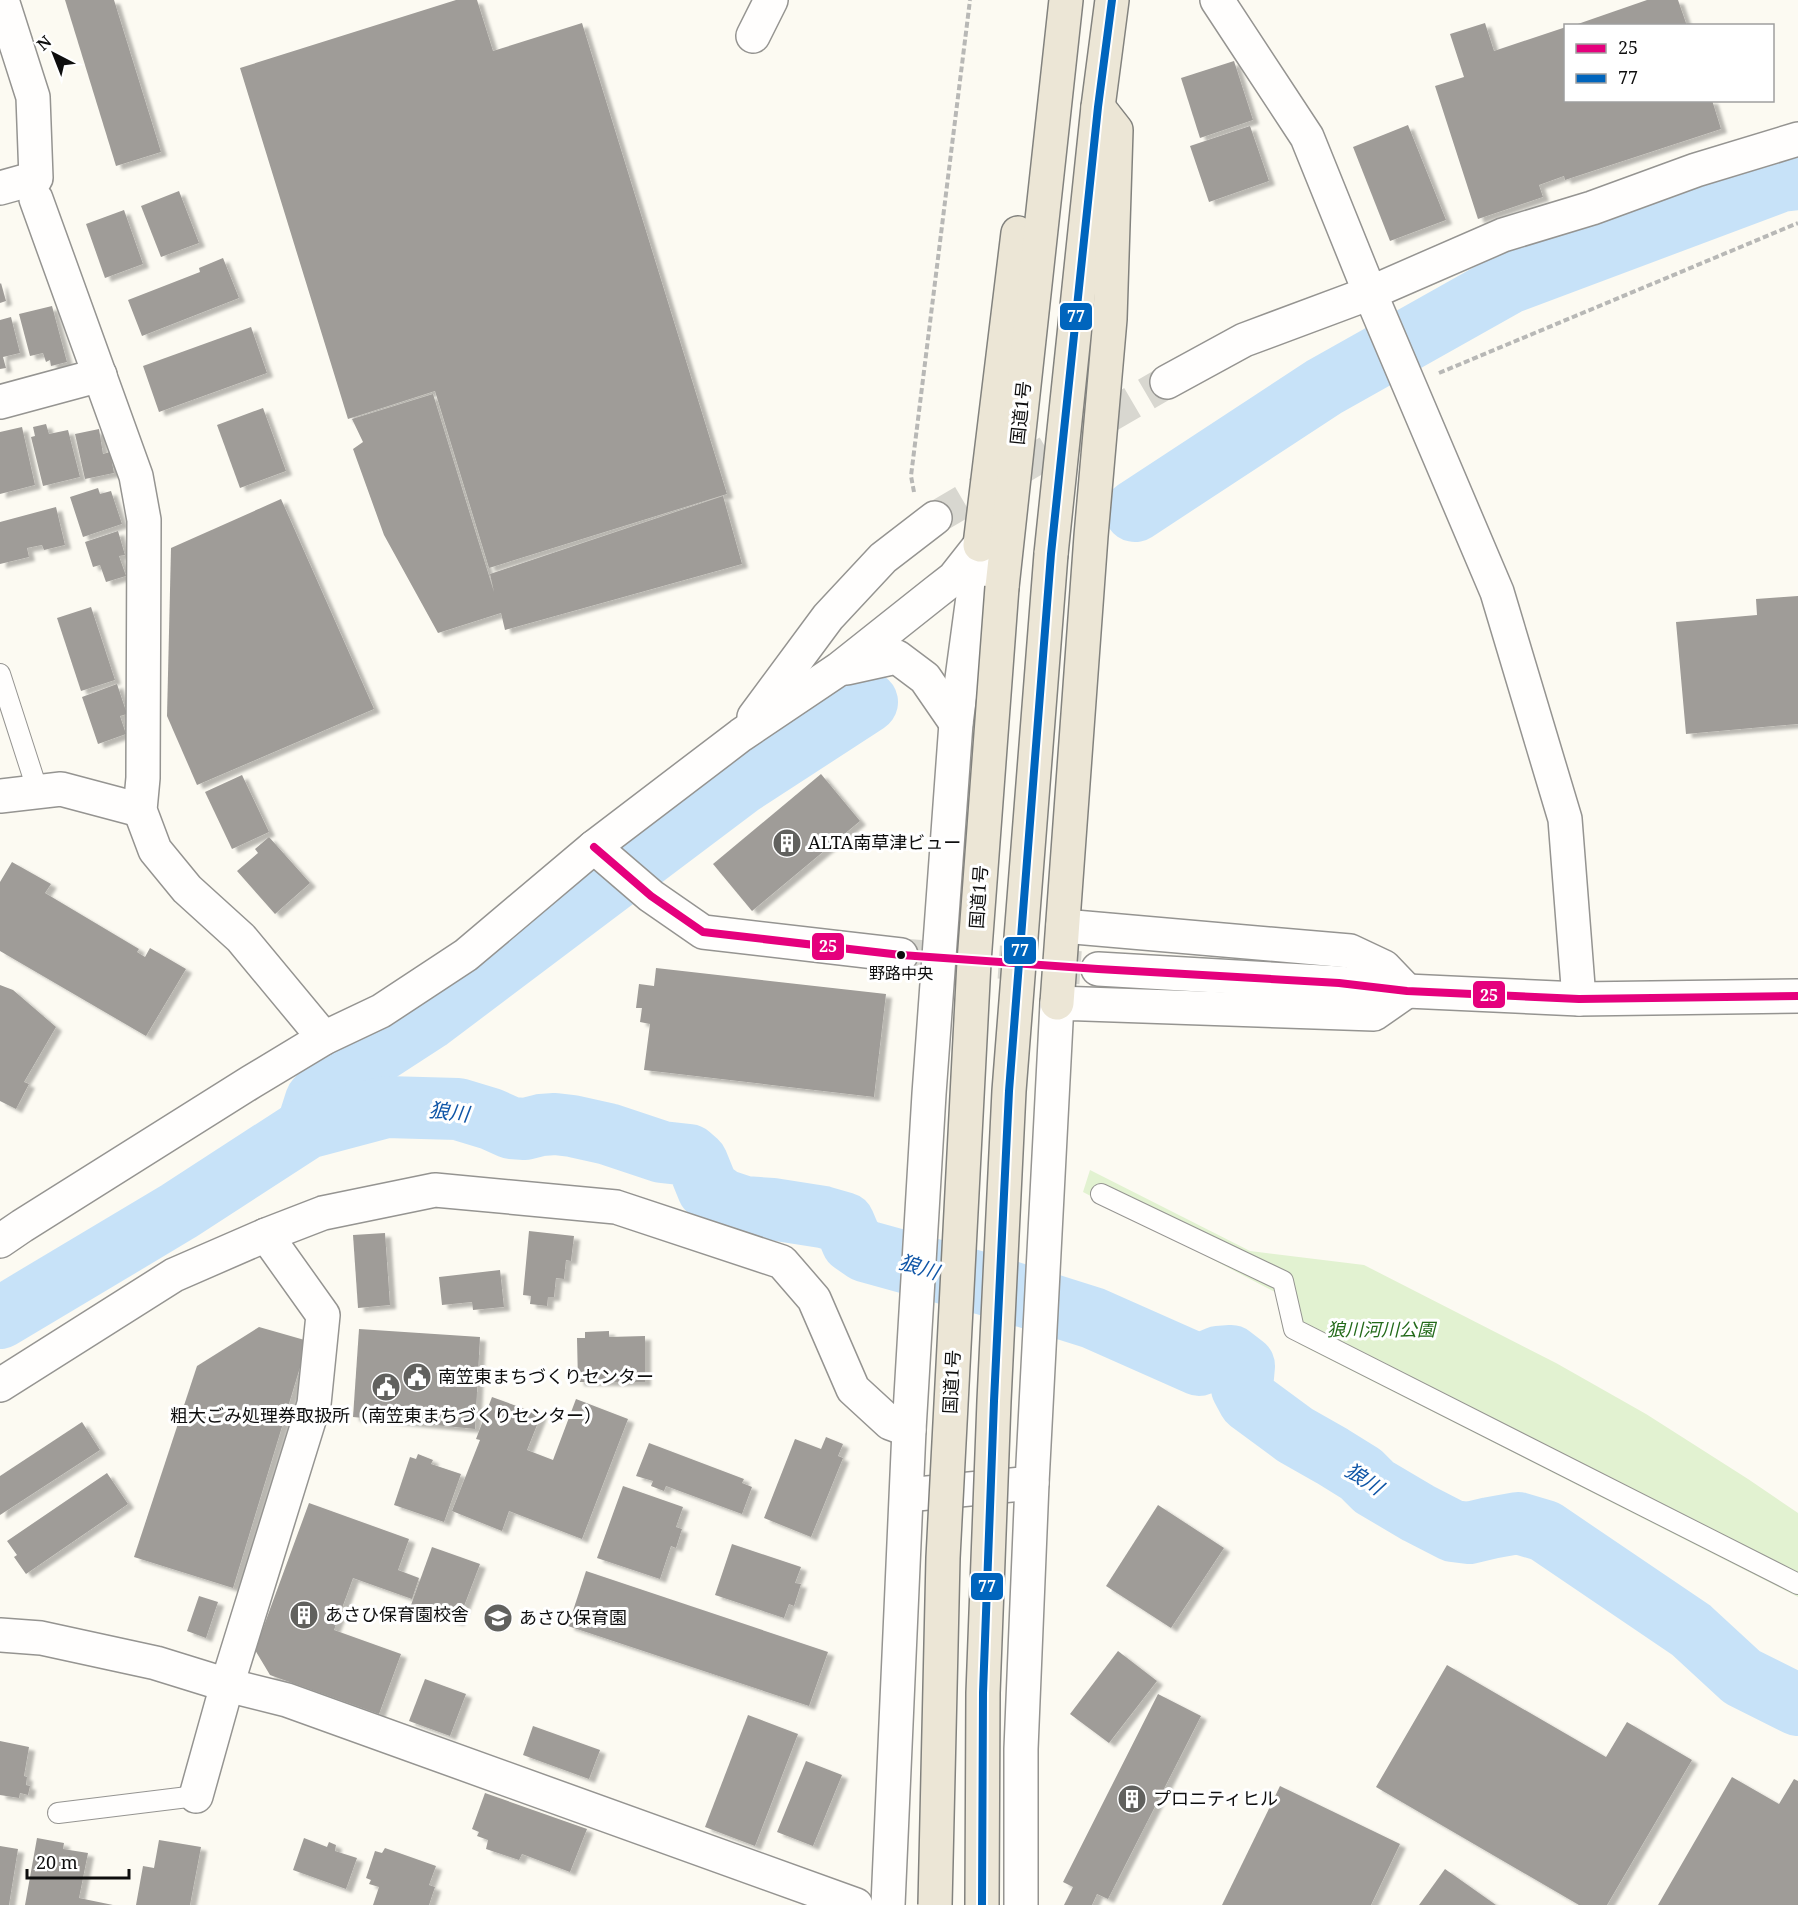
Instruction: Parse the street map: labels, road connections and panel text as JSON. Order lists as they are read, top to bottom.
{
  "streets": {
    "highway": ["国道1号"]
  },
  "water": ["狼川"],
  "parks": ["狼川河川公園"],
  "places": {
    "building": ["ALTA南草津ビュー", "あさひ保育園校舎", "プロニティヒル"],
    "other": ["野路中央"],
    "public building": ["南笠東まちづくりセンター", "粗大ごみ処理券取扱所（南笠東まちづくりセンター）"],
    "school or university": ["あさひ保育園"]
  },
  "lines": ["transit line 77", "transit line 25"],
  "legend": ["25", "77"],
  "scale_bar": "20 m",
  "north": "top left"
}
